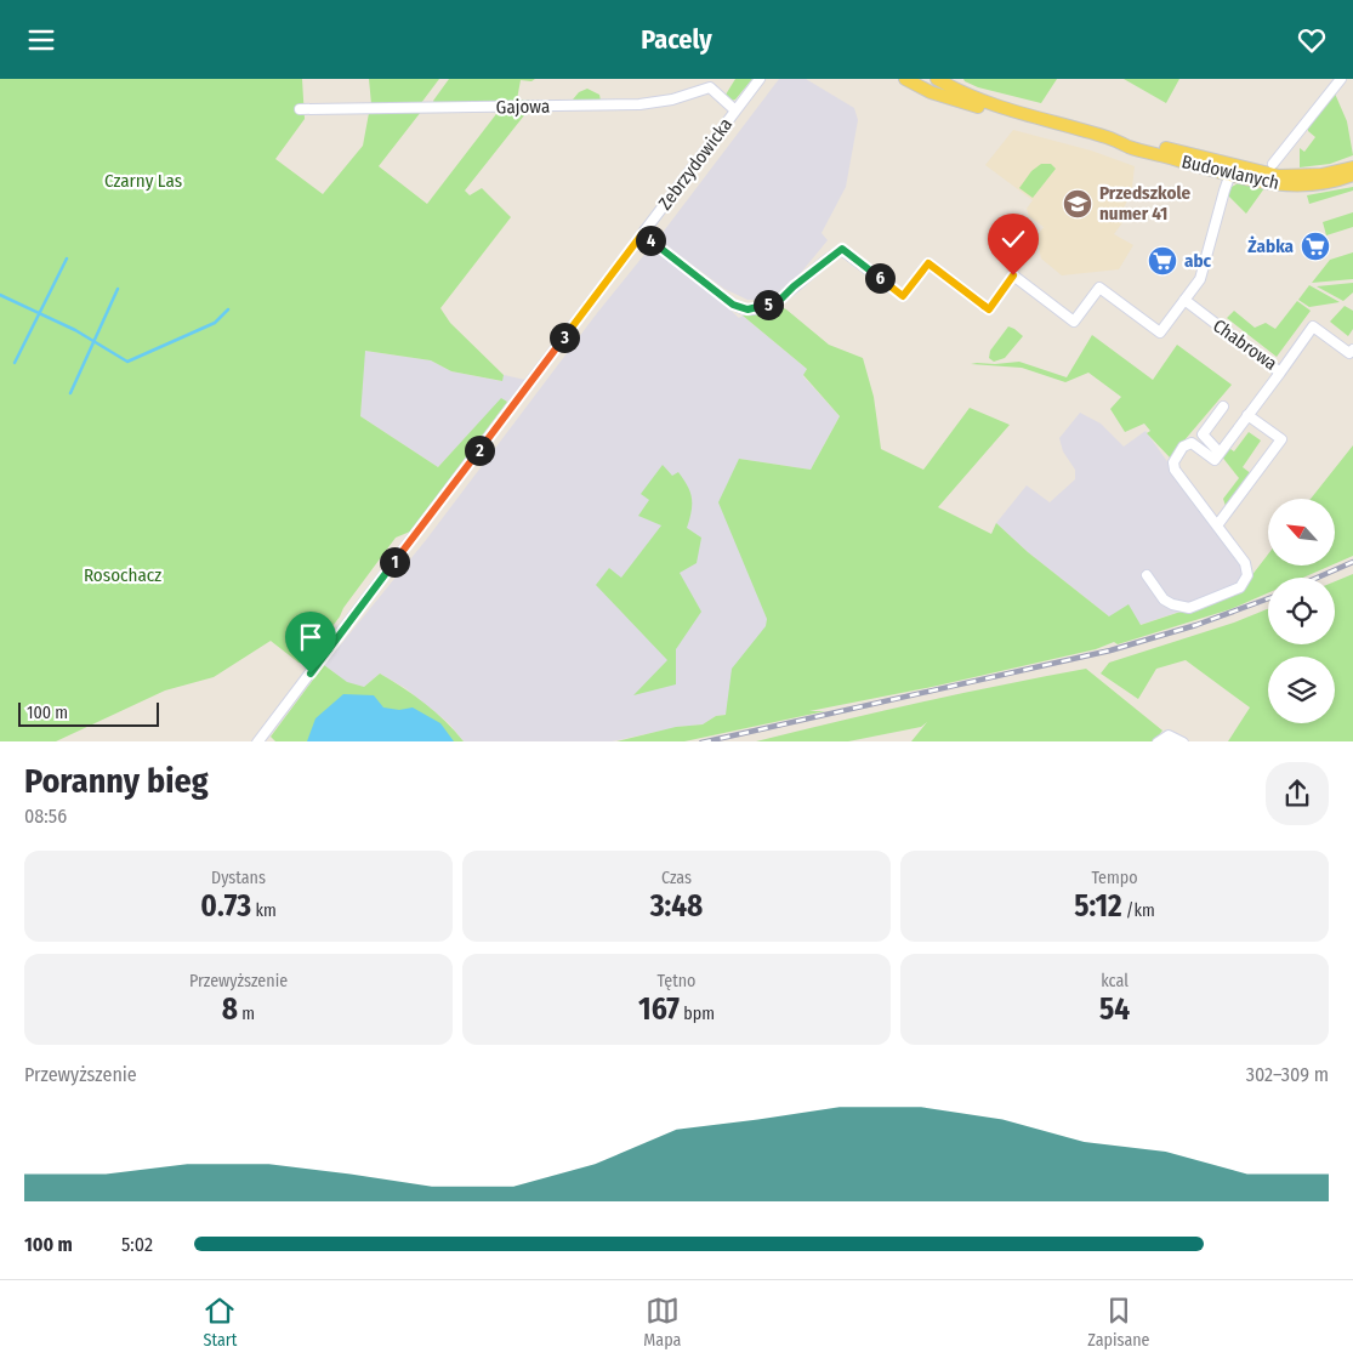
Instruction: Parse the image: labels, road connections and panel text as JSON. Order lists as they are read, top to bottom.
{
  "streets": {
    "main road": ["Budowlanych"],
    "street": ["Gajowa", "Zebrzydowicka", "Chabrowa"]
  },
  "crossings": [
    ["Gajowa", "Zebrzydowicka"]
  ],
  "parks": ["Czarny Las", "Rosochacz"],
  "places": {
    "school or university": ["Przedszkole numer 41"],
    "supermarket": ["Żabka", "abc"]
  },
  "scale_bar": "100 m",
  "north": "top left",
  "page": {
    "header": "Pacely",
    "pins": [
      "4",
      "6",
      "5",
      "3",
      "2",
      "1"
    ],
    "scale": "100 m",
    "heading": ["Poranny bieg", "08:56"],
    "stats": [
      ["Dystans", "0.73 km"],
      ["Czas", "3:48"],
      ["Tempo", "5:12 /km"],
      ["Przewyższenie", "8 m"],
      ["Tętno", "167 bpm"],
      ["kcal", "54"]
    ],
    "chart": ["Przewyższenie", "302–309 m"],
    "list": [
      {
        "name": "100 m",
        "note": "5:02"
      }
    ],
    "tabs": ["Start", "Mapa", "Zapisane"]
  }
}
